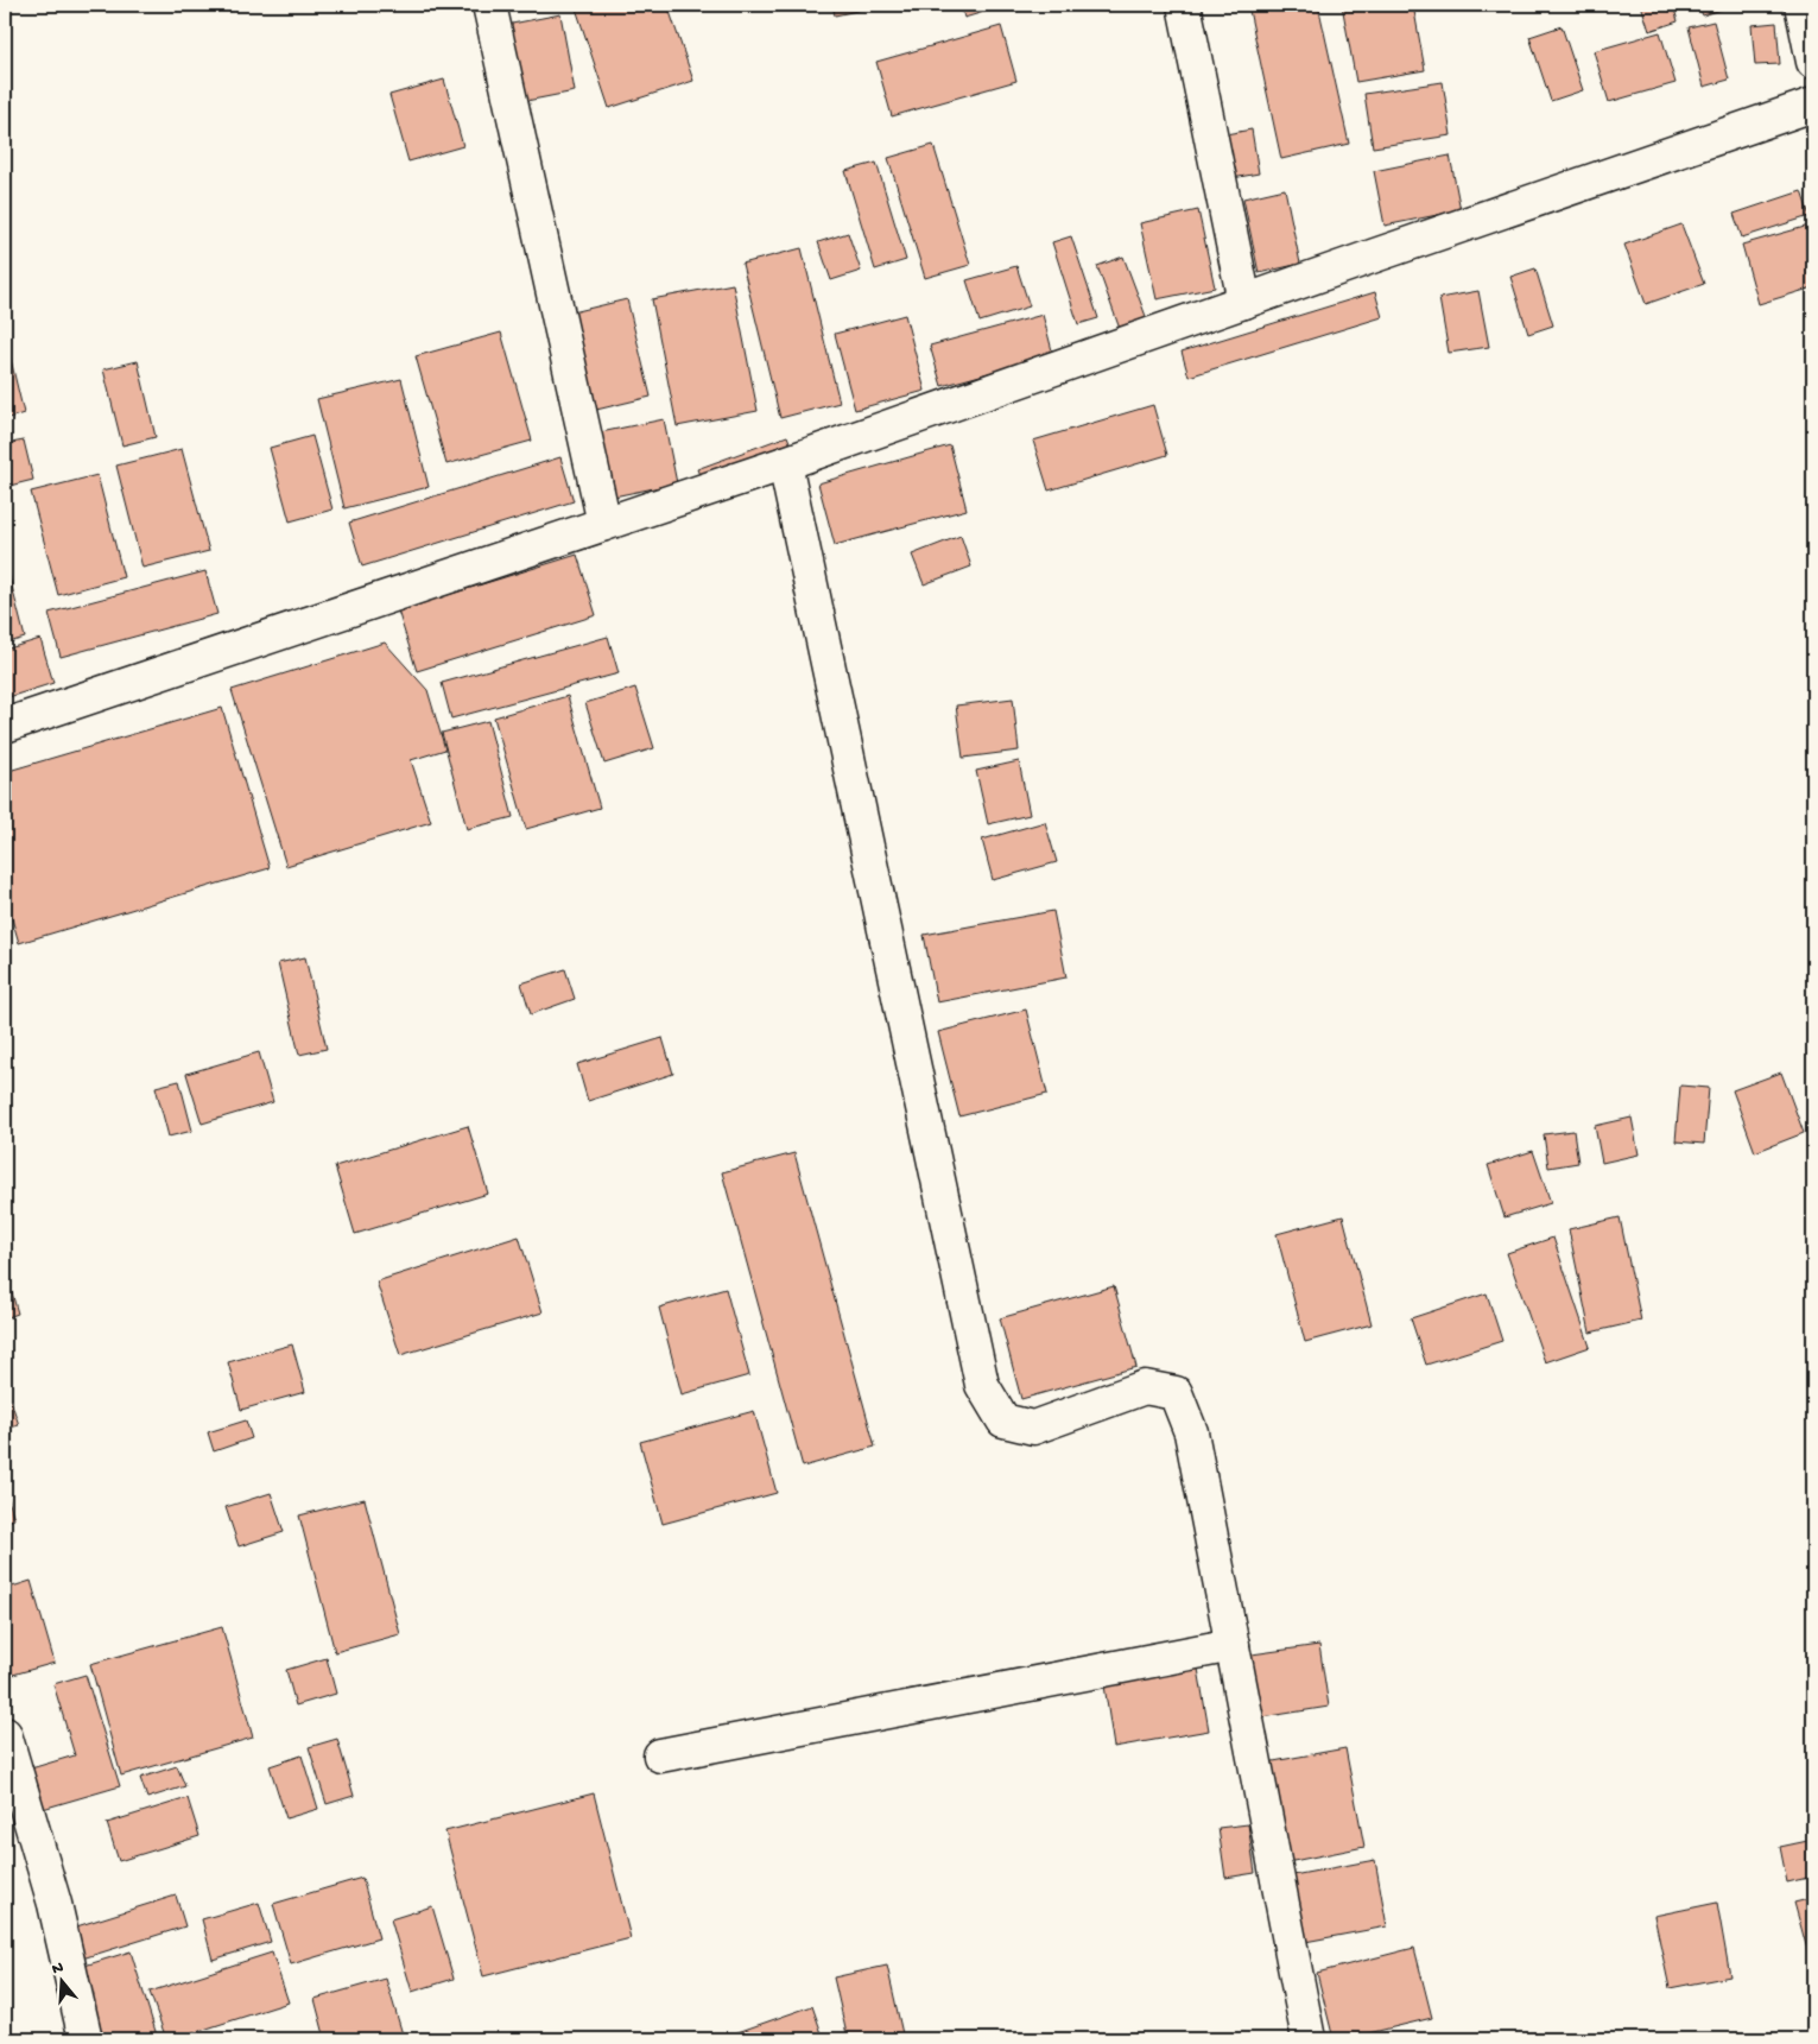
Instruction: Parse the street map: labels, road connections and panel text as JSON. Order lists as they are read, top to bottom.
{
  "north": "top"
}
